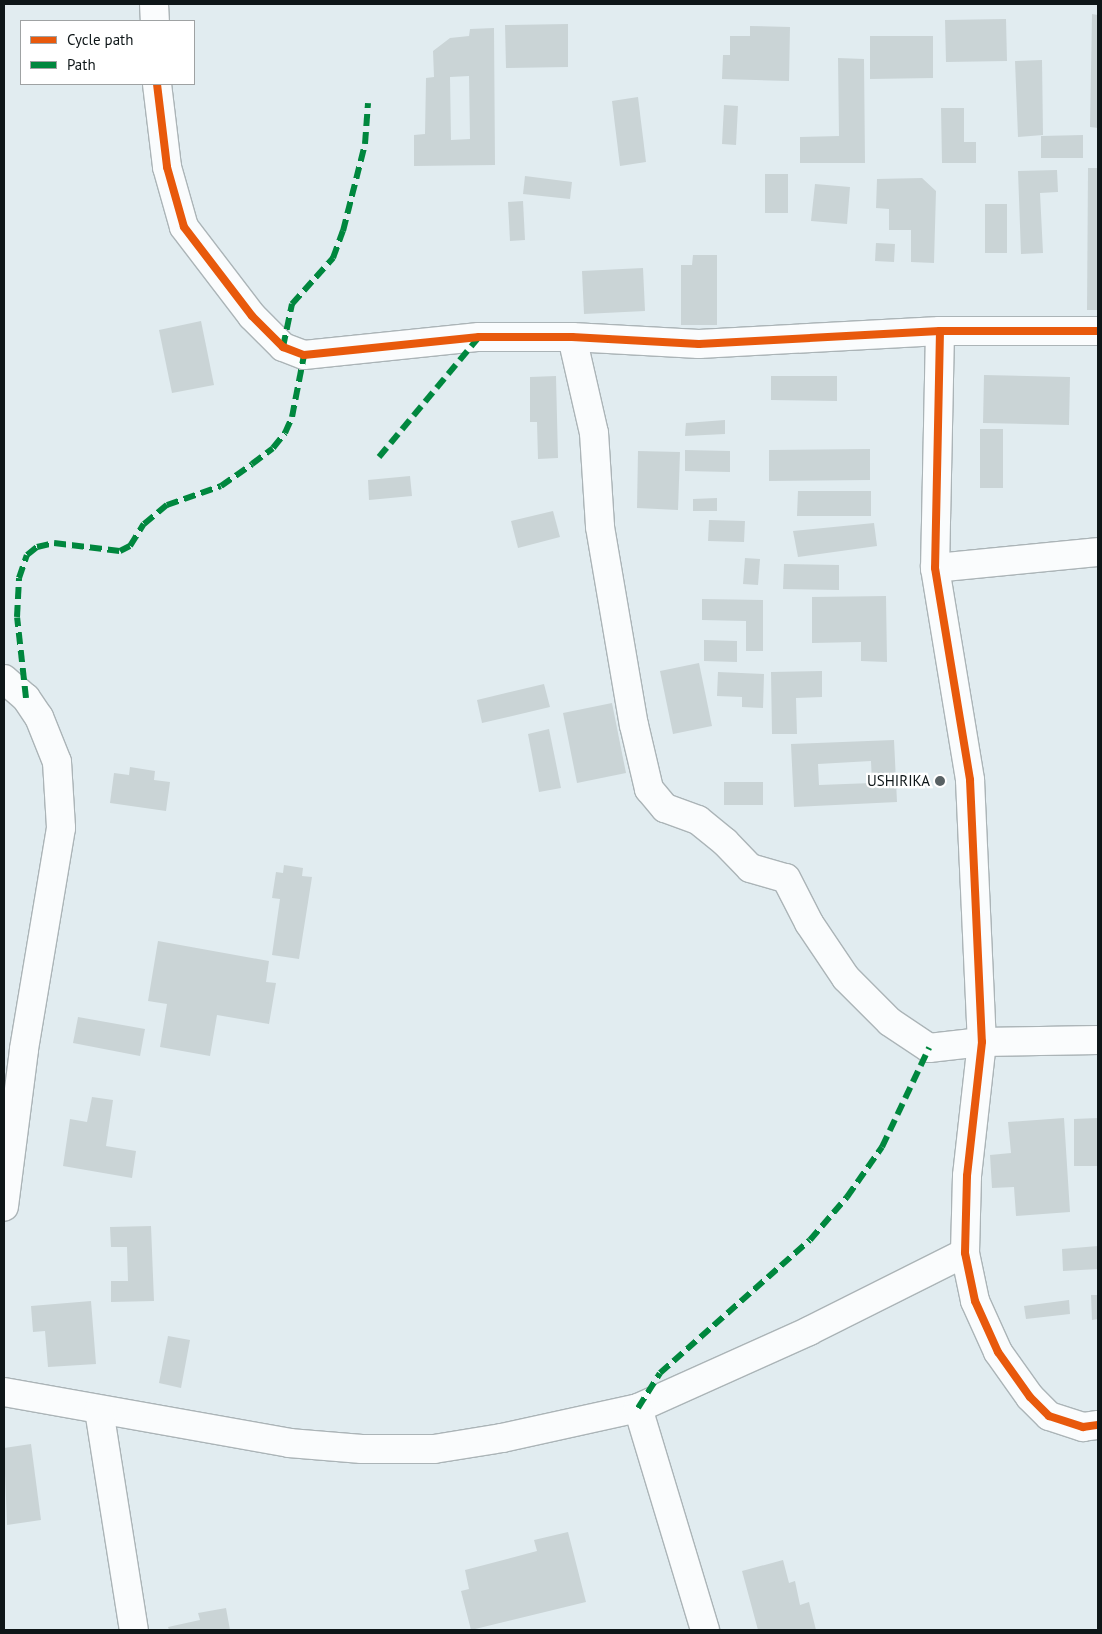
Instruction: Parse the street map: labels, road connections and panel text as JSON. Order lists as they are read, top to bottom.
{
  "places": ["USHIRIKA"],
  "legend": ["Cycle path", "Path"]
}
